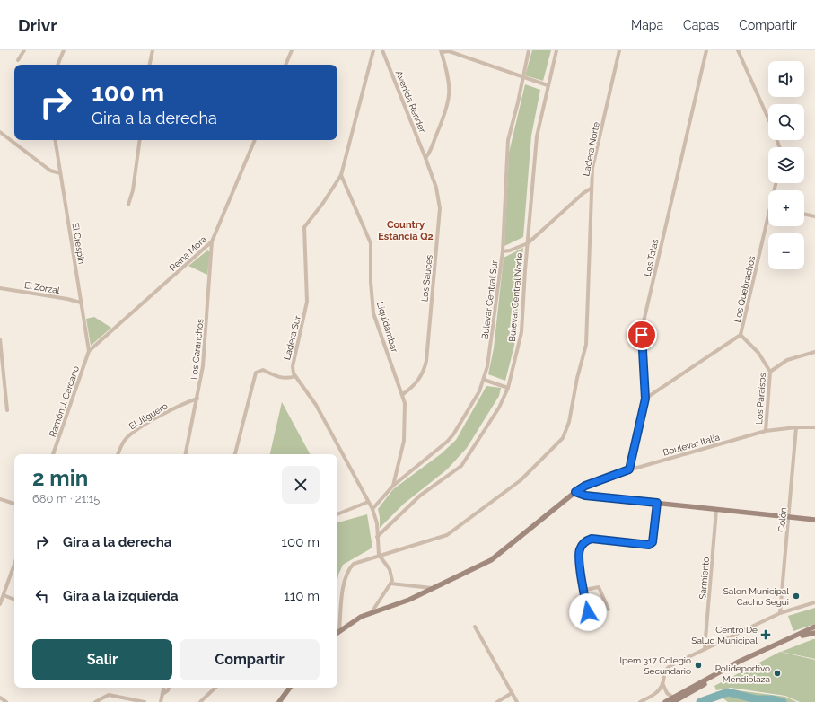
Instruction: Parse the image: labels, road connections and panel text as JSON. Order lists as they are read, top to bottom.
{
  "streets": {
    "street": [
      "Avenida Render",
      "Ladera Norte",
      "El Crespín",
      "Reina Mora",
      "Los Talas",
      "Los Sauces",
      "El Zorzal",
      "Los Quebrachos",
      "Bulevar Central Norte",
      "Bulevar Central Sur",
      "Liquidambar",
      "Ladera Sur",
      "Los Caranchos",
      "Los Paraísos",
      "Ramón J. Carcano",
      "El Jilguero",
      "Boulevar Italia",
      "Colón",
      "Sarmiento"
    ]
  },
  "crossings": [
    ["Avenida Render", "Los Sauces"],
    ["Ladera Norte", "Ladera Sur"],
    ["El Crespín", "Reina Mora"],
    ["El Crespín", "El Zorzal"],
    ["El Crespín", "Ramón J. Carcano"],
    ["Reina Mora", "Los Caranchos"],
    ["Reina Mora", "Ramón J. Carcano"],
    ["Los Talas", "Los Quebrachos"],
    ["Los Talas", "Boulevar Italia"],
    ["Los Sauces", "Liquidambar"],
    ["Los Quebrachos", "Los Paraísos"],
    ["Bulevar Central Norte", "Ladera Sur"],
    ["Bulevar Central Sur", "Liquidambar"],
    ["Bulevar Central Sur", "Ladera Sur"],
    ["Liquidambar", "Ladera Sur"],
    ["Los Caranchos", "El Jilguero"],
    ["Los Paraísos", "Boulevar Italia"],
    ["Boulevar Italia", "Colón"]
  ],
  "districts": ["Country Estancia Q2"],
  "places": {
    "other": ["Salon Municipal Cacho Segui", "Ipem 317 Colegio Secundario", "Polideportivo Mendiolaza"],
    "health": ["Centro De Salud Municipal"]
  },
  "page": {
    "header": "Drivr",
    "nav": ["Mapa", "Capas", "Compartir"],
    "map_buttons": ["+", "−"],
    "turn": ["100 m", "Gira a la derecha"],
    "heading": ["2 min", "680 m · 21:15"],
    "list": [
      {
        "name": "Gira a la derecha",
        "value": "100 m"
      },
      {
        "name": "Gira a la izquierda",
        "value": "110 m"
      }
    ],
    "buttons": ["Salir", "Compartir"]
  }
}
